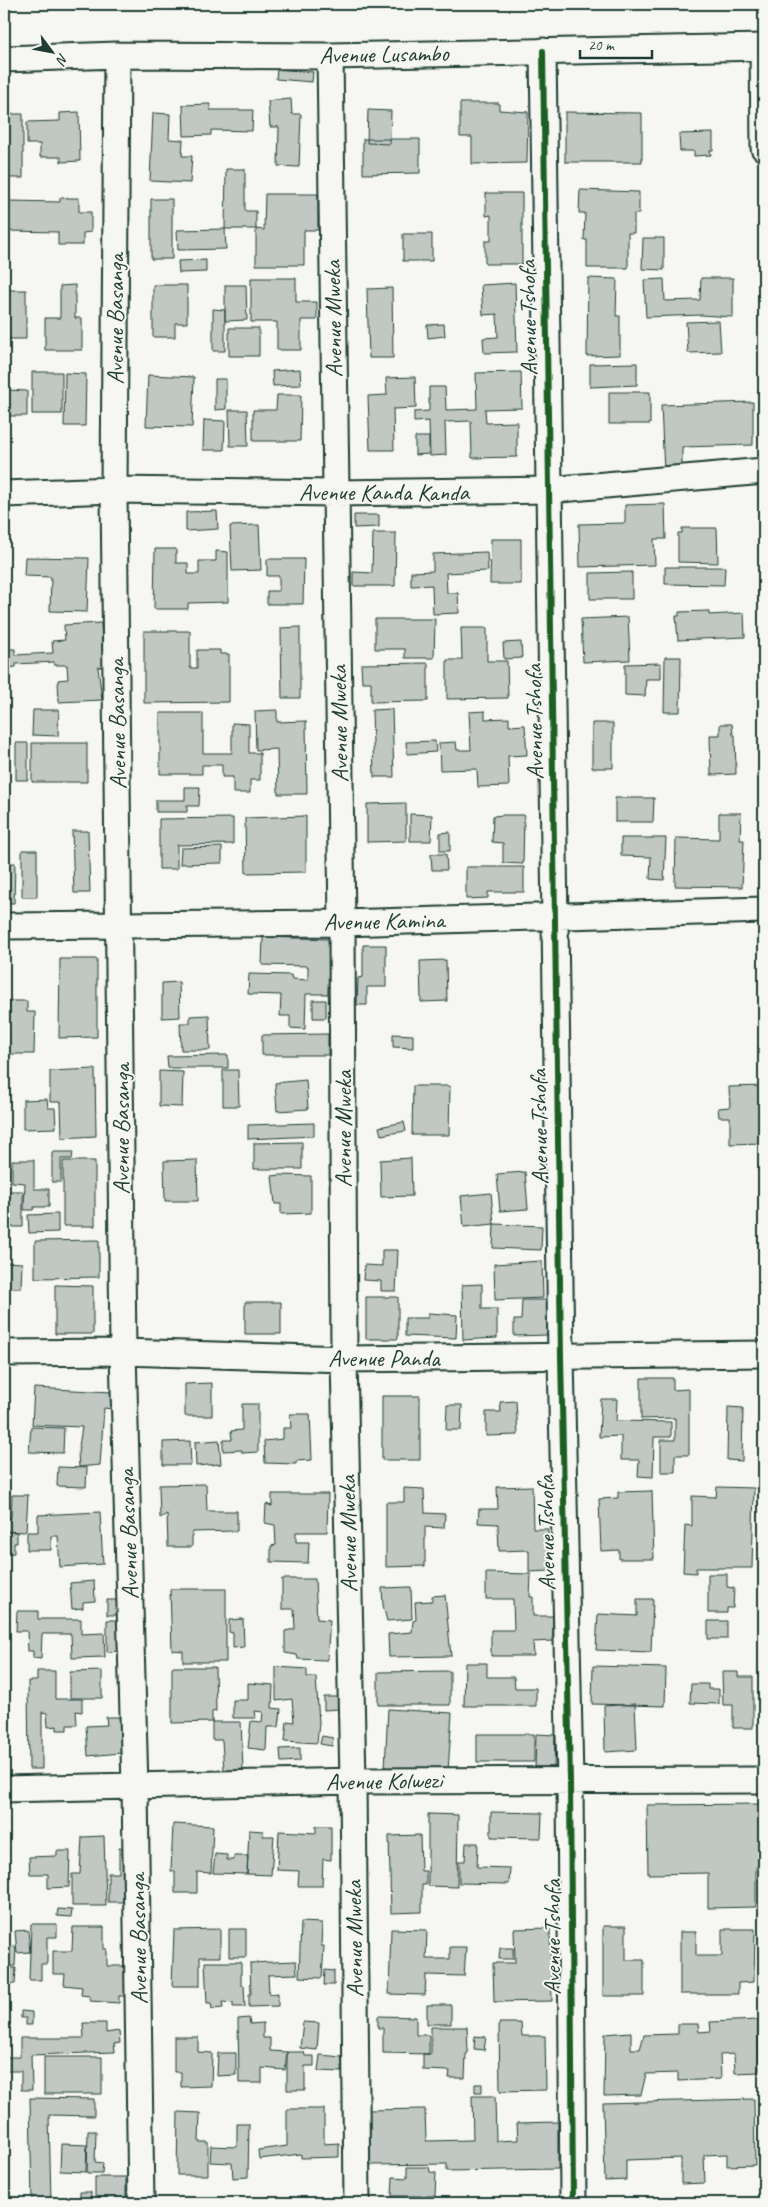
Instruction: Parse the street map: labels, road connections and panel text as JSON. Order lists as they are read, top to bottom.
{
  "streets": {
    "street": [
      "Avenue Lusambo",
      "Avenue Tshofa",
      "Avenue Basanga",
      "Avenue Mweka",
      "Avenue Kanda Kanda",
      "Avenue Kamina",
      "Avenue Panda",
      "Avenue Kolwezi"
    ]
  },
  "crossings": [
    ["Avenue Lusambo", "Avenue Tshofa"],
    ["Avenue Lusambo", "Avenue Basanga"],
    ["Avenue Lusambo", "Avenue Mweka"],
    ["Avenue Tshofa", "Avenue Kanda Kanda"],
    ["Avenue Tshofa", "Avenue Kamina"],
    ["Avenue Tshofa", "Avenue Panda"],
    ["Avenue Tshofa", "Avenue Kolwezi"],
    ["Avenue Basanga", "Avenue Kanda Kanda"],
    ["Avenue Basanga", "Avenue Kamina"],
    ["Avenue Basanga", "Avenue Panda"],
    ["Avenue Basanga", "Avenue Kolwezi"],
    ["Avenue Mweka", "Avenue Kanda Kanda"],
    ["Avenue Mweka", "Avenue Kamina"],
    ["Avenue Mweka", "Avenue Panda"],
    ["Avenue Mweka", "Avenue Kolwezi"]
  ],
  "scale_bar": "20 m",
  "north": "bottom right"
}
